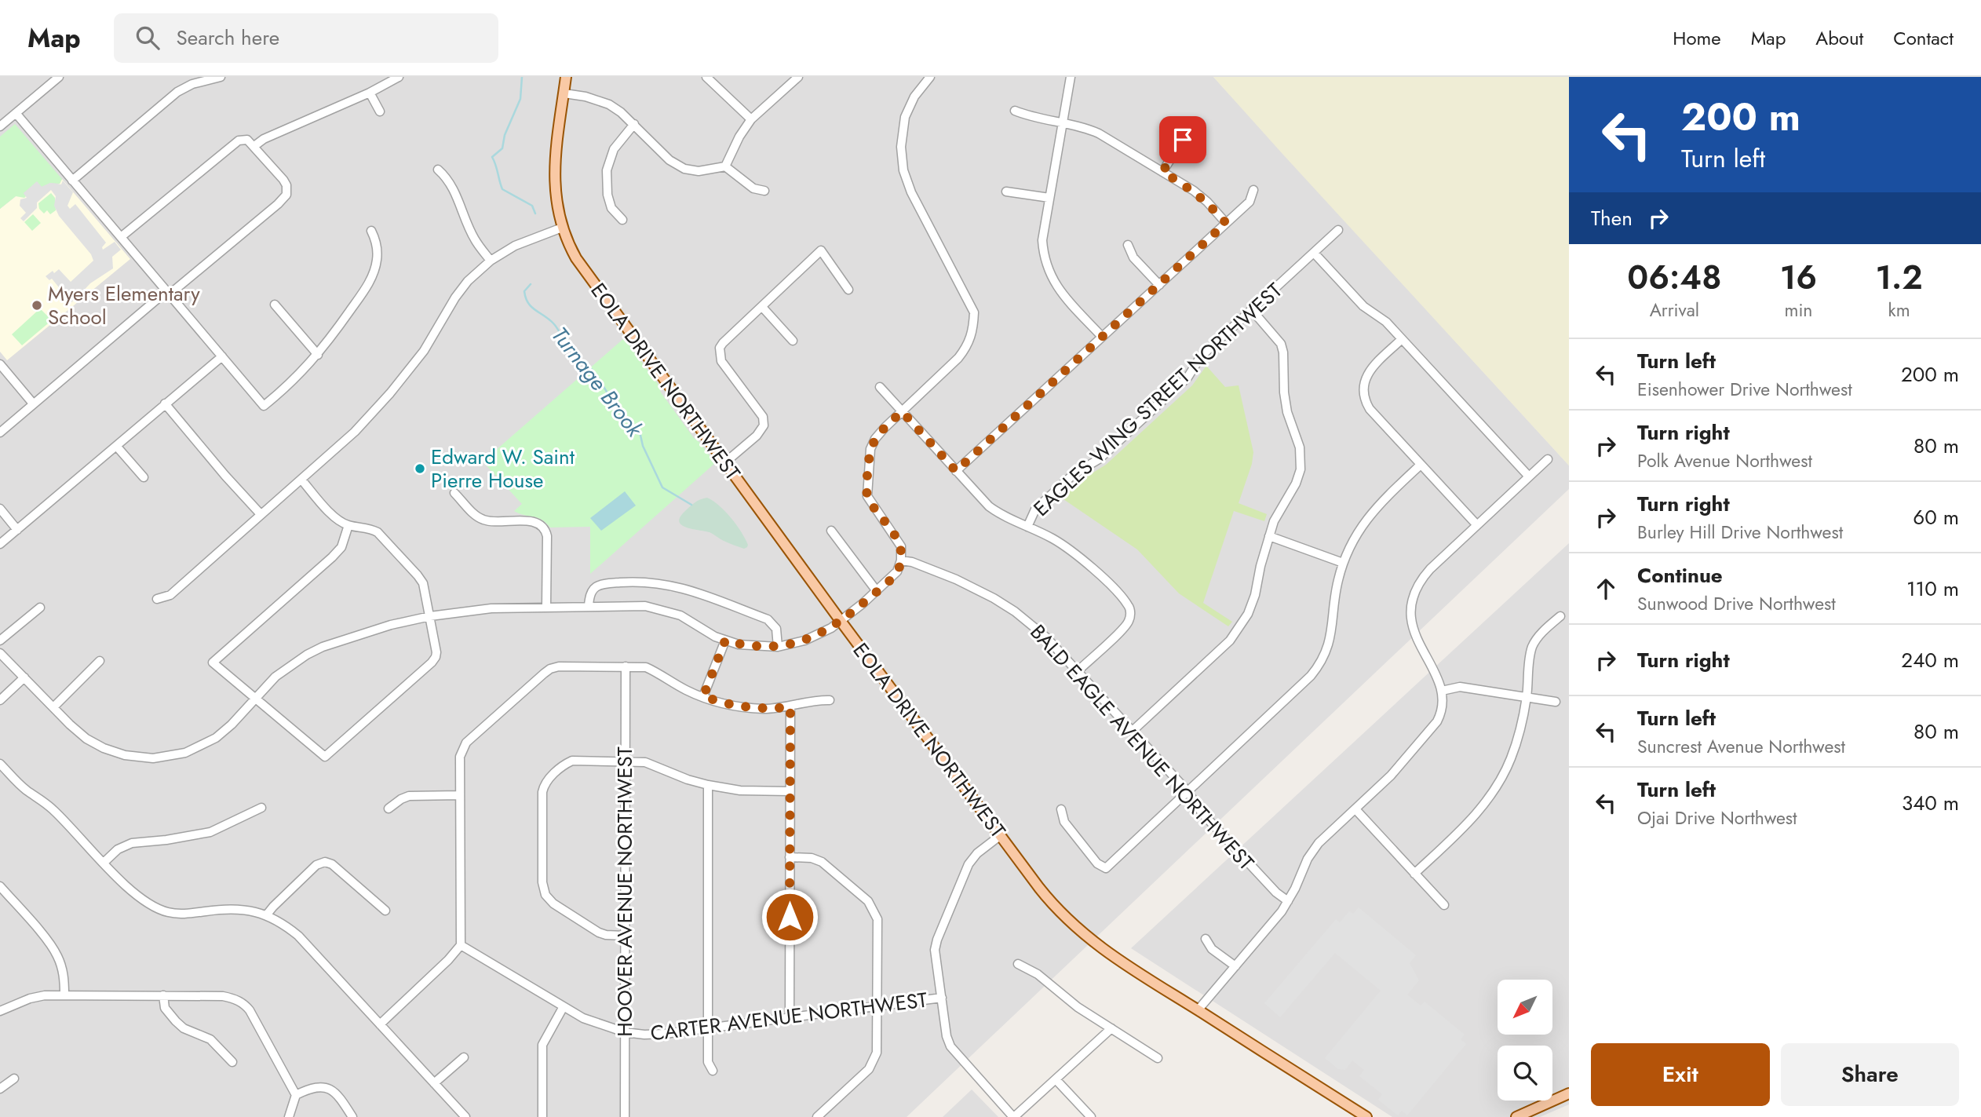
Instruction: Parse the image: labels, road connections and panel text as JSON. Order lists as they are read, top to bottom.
{
  "streets": {
    "main road": ["EOLA DRIVE NORTHWEST"],
    "street": [
      "EAGLES WING STREET NORTHWEST",
      "BALD EAGLE AVENUE NORTHWEST",
      "HOOVER AVENUE NORTHWEST",
      "CARTER AVENUE NORTHWEST"
    ]
  },
  "crossings": [
    ["HOOVER AVENUE NORTHWEST", "CARTER AVENUE NORTHWEST"]
  ],
  "water": ["Turnage Brook"],
  "places": ["Myers Elementary School", "Edward W. Saint Pierre House"],
  "north": "bottom left",
  "page": {
    "header": "Map",
    "search": "Search here",
    "nav": [
      "Home",
      "Map",
      "About",
      "Contact"
    ],
    "turn": ["200 m", "Turn left"],
    "then": "Then",
    "eta": [
      "06:48",
      "Arrival",
      "16",
      "min",
      "1.2",
      "km"
    ],
    "list": [
      {
        "name": "Turn left",
        "note": "Eisenhower Drive Northwest",
        "value": "200 m"
      },
      {
        "name": "Turn right",
        "note": "Polk Avenue Northwest",
        "value": "80 m"
      },
      {
        "name": "Turn right",
        "note": "Burley Hill Drive Northwest",
        "value": "60 m"
      },
      {
        "name": "Continue",
        "note": "Sunwood Drive Northwest",
        "value": "110 m"
      },
      {
        "name": "Turn right",
        "value": "240 m"
      },
      {
        "name": "Turn left",
        "note": "Suncrest Avenue Northwest",
        "value": "80 m"
      },
      {
        "name": "Turn left",
        "note": "Ojai Drive Northwest",
        "value": "340 m"
      }
    ],
    "buttons": ["Exit", "Share"]
  }
}
